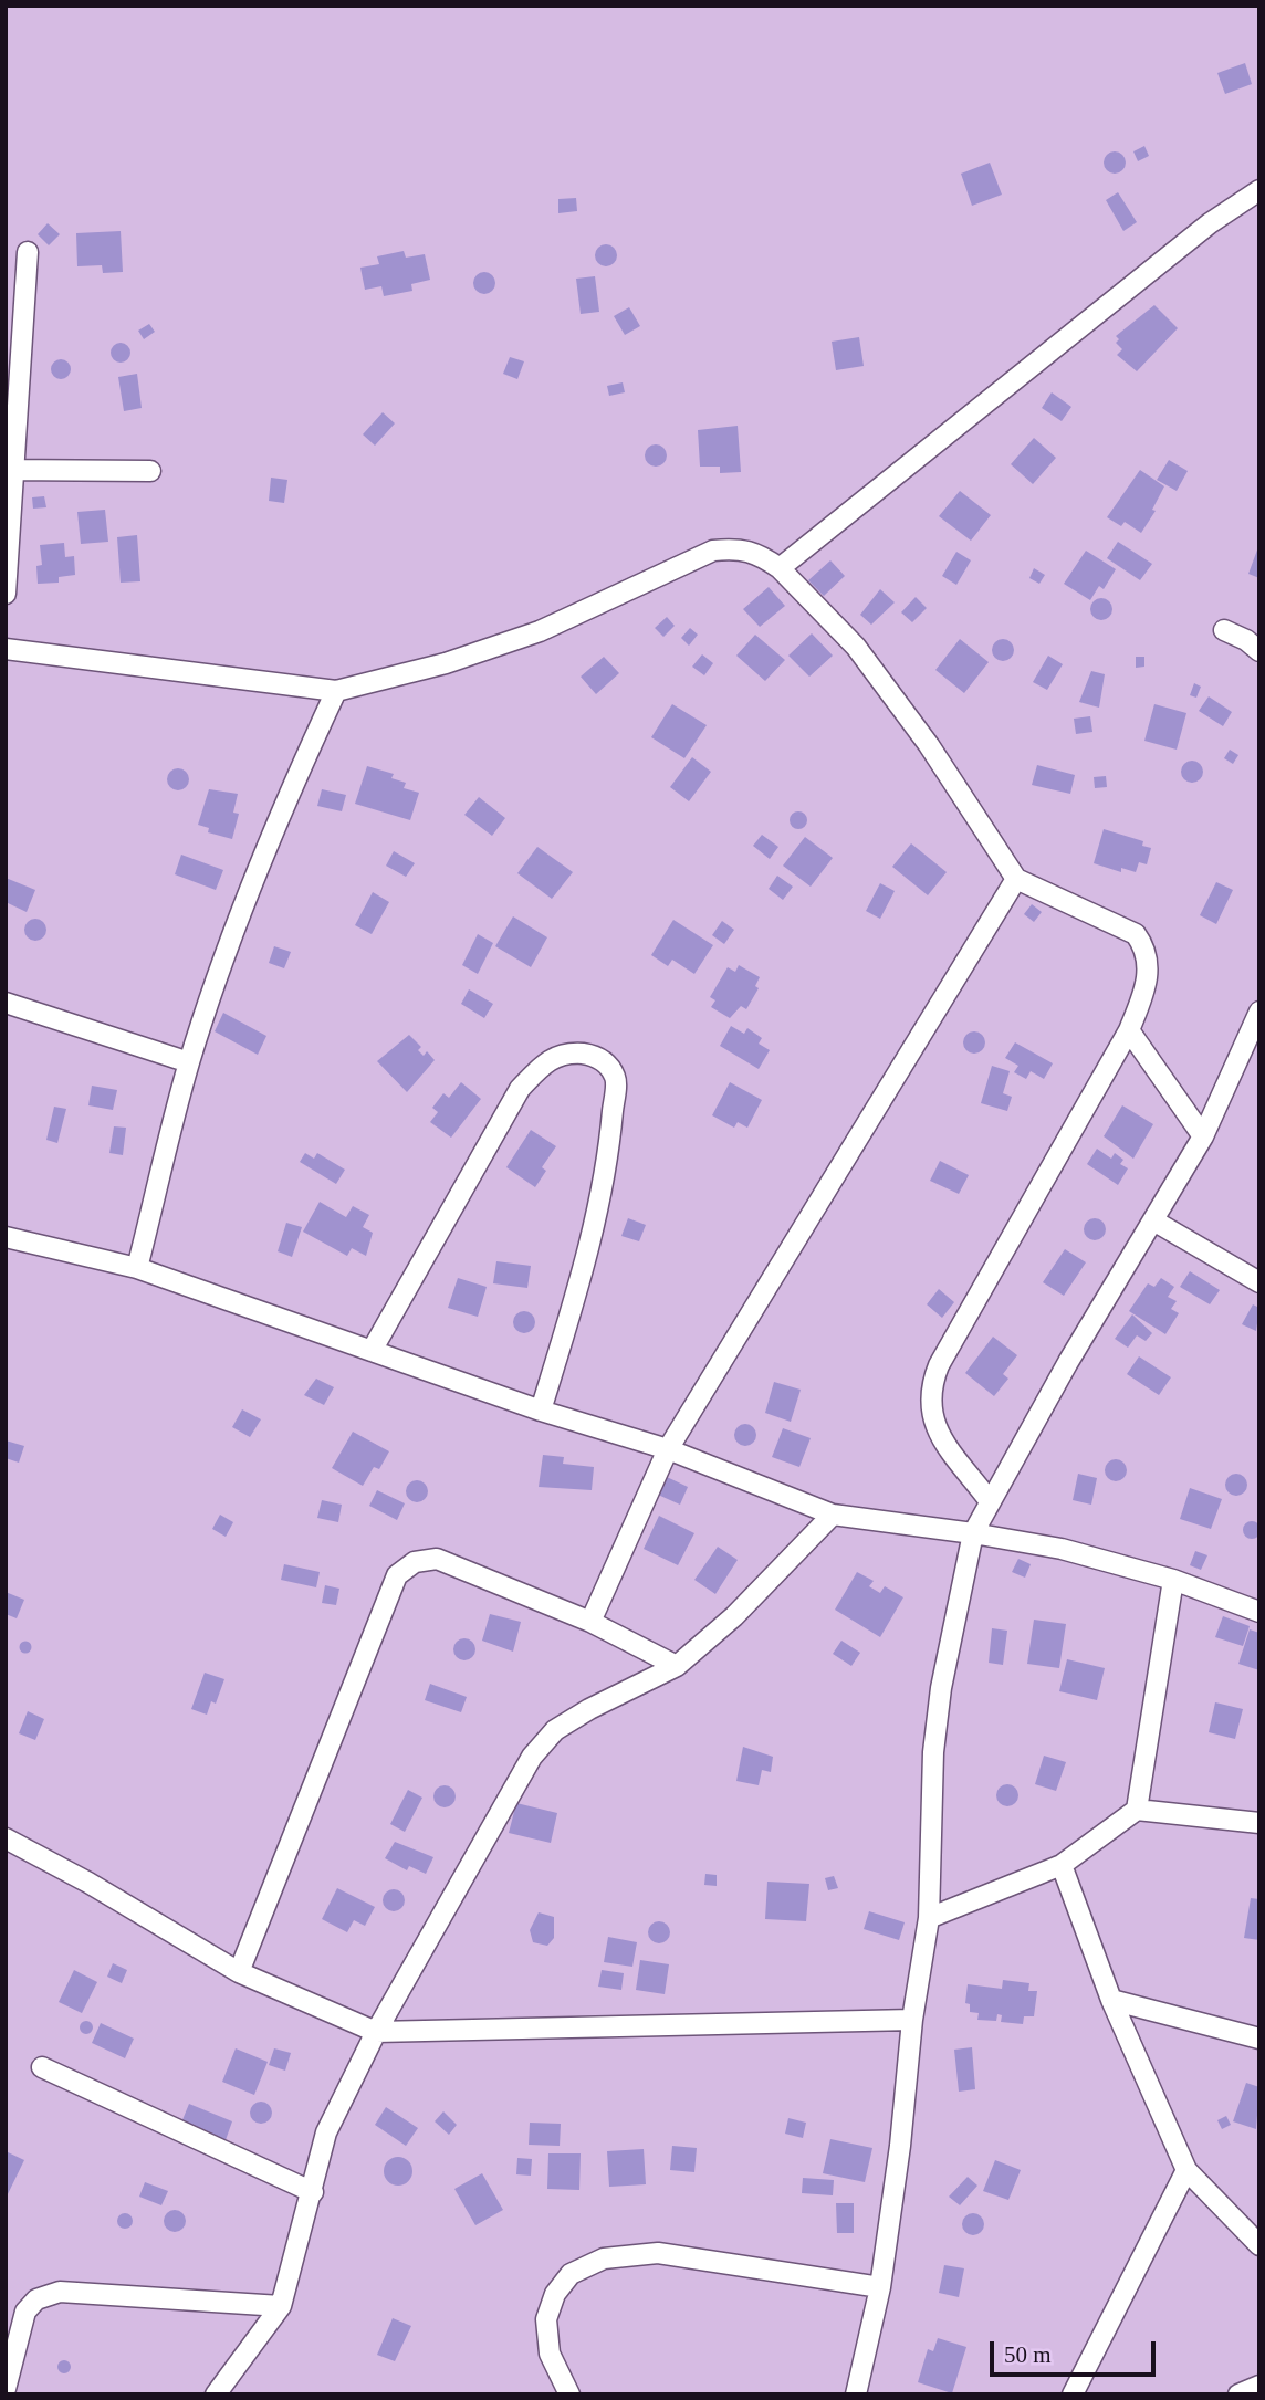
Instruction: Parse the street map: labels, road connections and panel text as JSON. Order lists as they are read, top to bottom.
{
  "scale_bar": "50 m"
}
